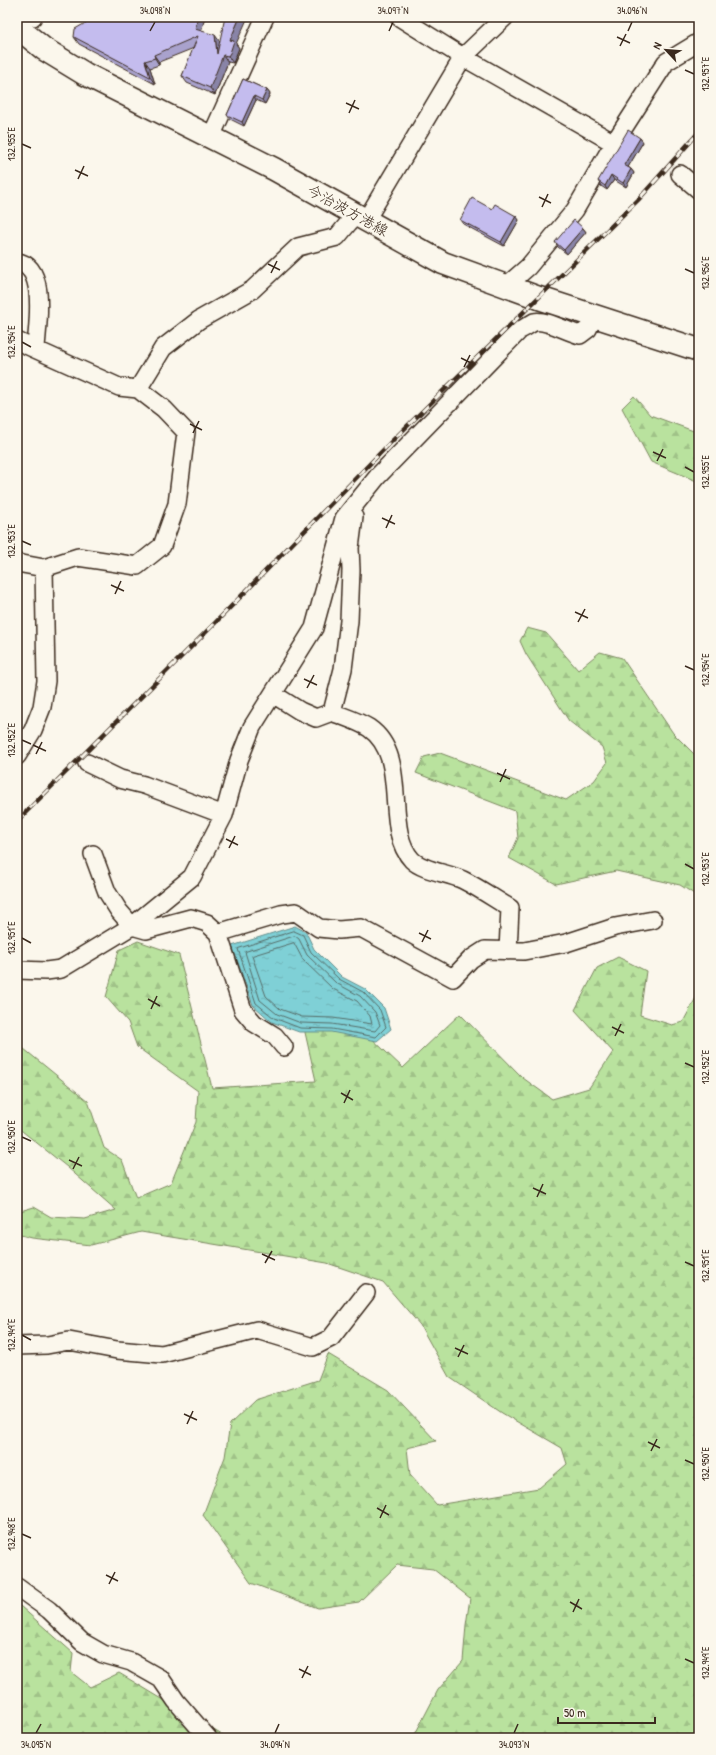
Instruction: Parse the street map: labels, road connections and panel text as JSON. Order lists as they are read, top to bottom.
{
  "streets": {
    "main road": ["今治波方港線"]
  },
  "scale_bar": "50 m",
  "north": "top left",
  "coordinates": [
    "34.098°N",
    "34.097°N",
    "34.096°N",
    "132.957°E",
    "132.955°E",
    "132.956°E",
    "132.954°E",
    "132.953°E",
    "132.952°E",
    "132.951°E",
    "132.950°E",
    "132.949°E",
    "132.948°E",
    "34.095°N",
    "34.094°N",
    "34.093°N"
  ]
}
